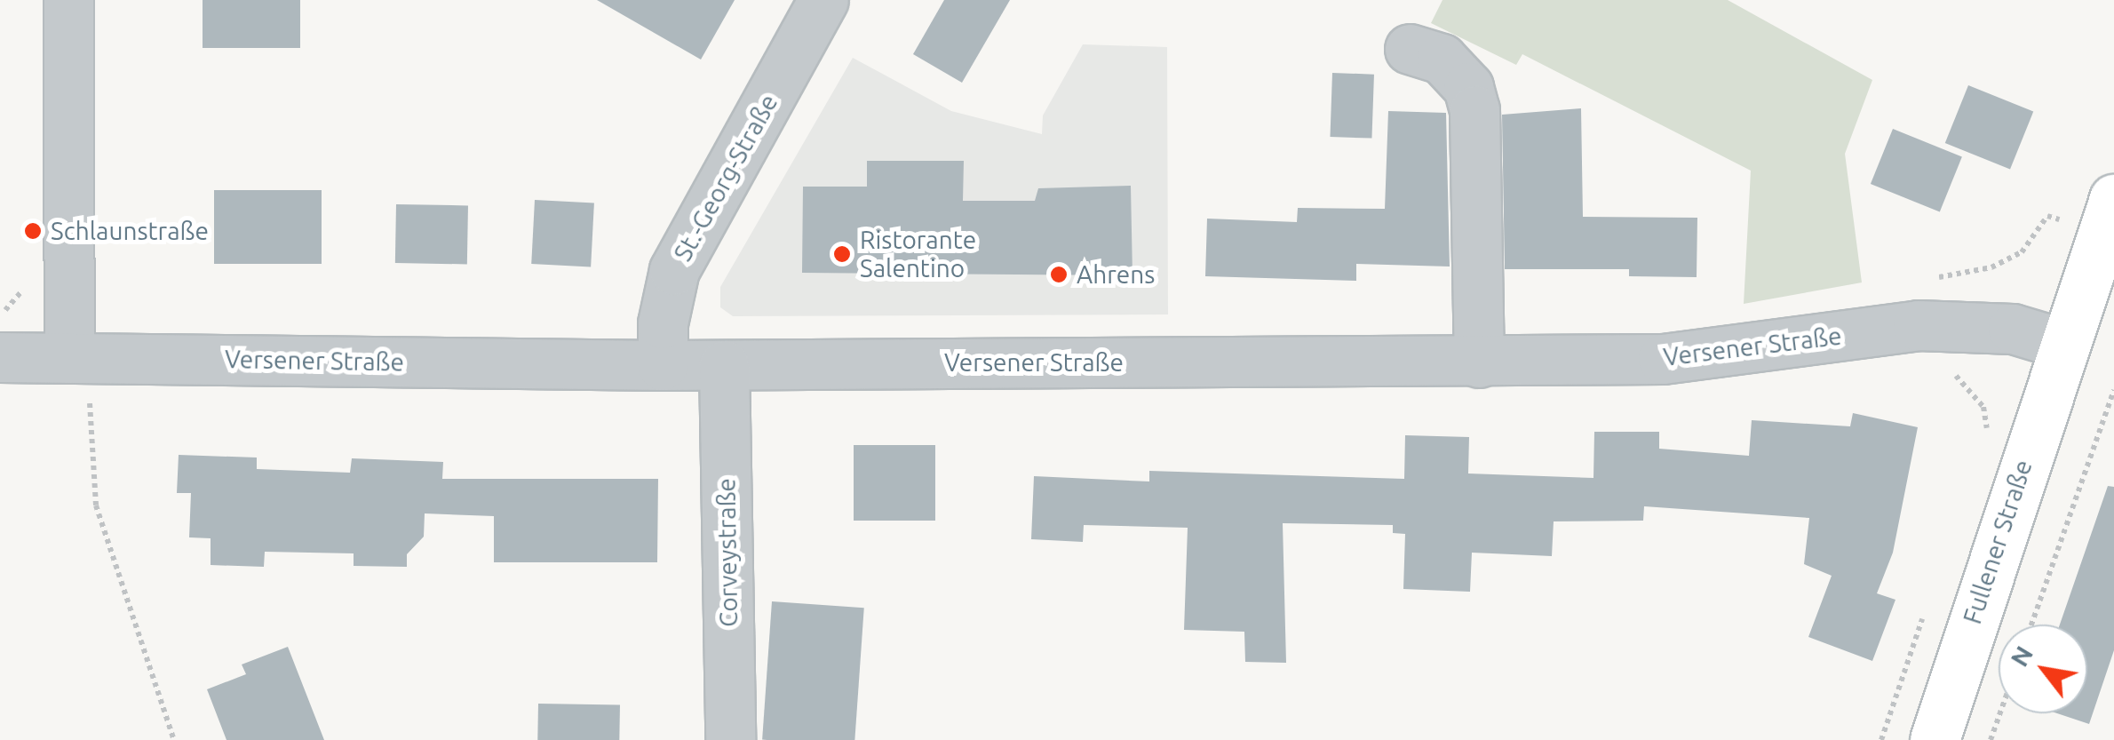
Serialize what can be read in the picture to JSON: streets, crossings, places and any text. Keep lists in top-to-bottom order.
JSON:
{
  "streets": {
    "main road": ["Fullener Straße"],
    "street": ["St.-Georg-Straße", "Versener Straße", "Corveystraße"]
  },
  "crossings": [
    ["St.-Georg-Straße", "Versener Straße"],
    ["Versener Straße", "Fullener Straße"],
    ["Versener Straße", "Corveystraße"]
  ],
  "places": ["Schlaunstraße", "Ristorante Salentino", "Ahrens"],
  "north": "top left"
}
